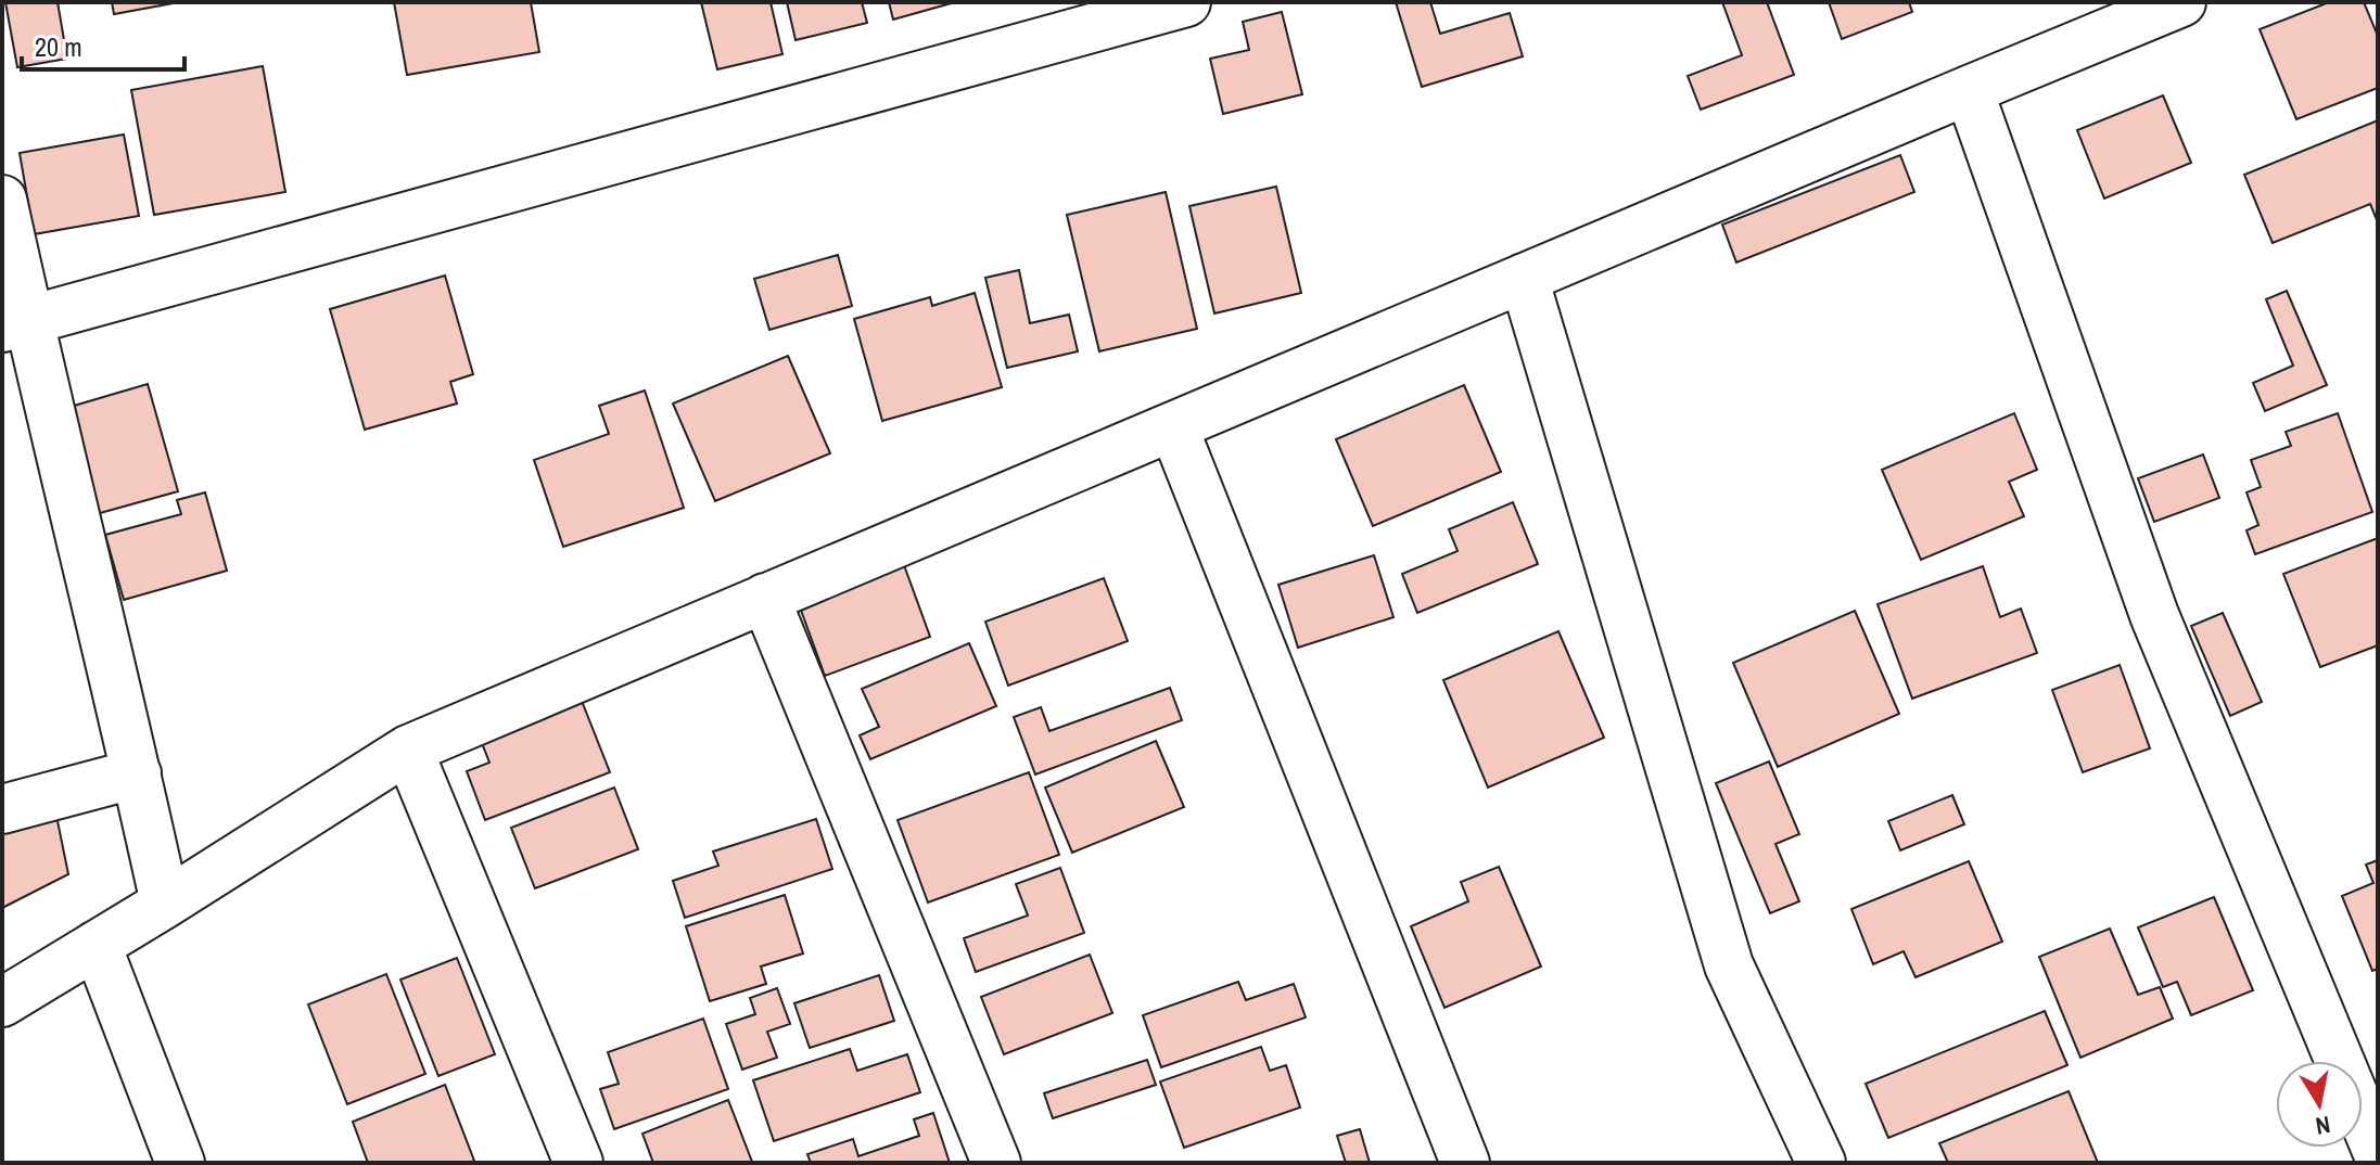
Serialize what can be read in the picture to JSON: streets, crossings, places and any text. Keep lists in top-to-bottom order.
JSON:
{
  "scale_bar": "20 m",
  "north": "bottom"
}
